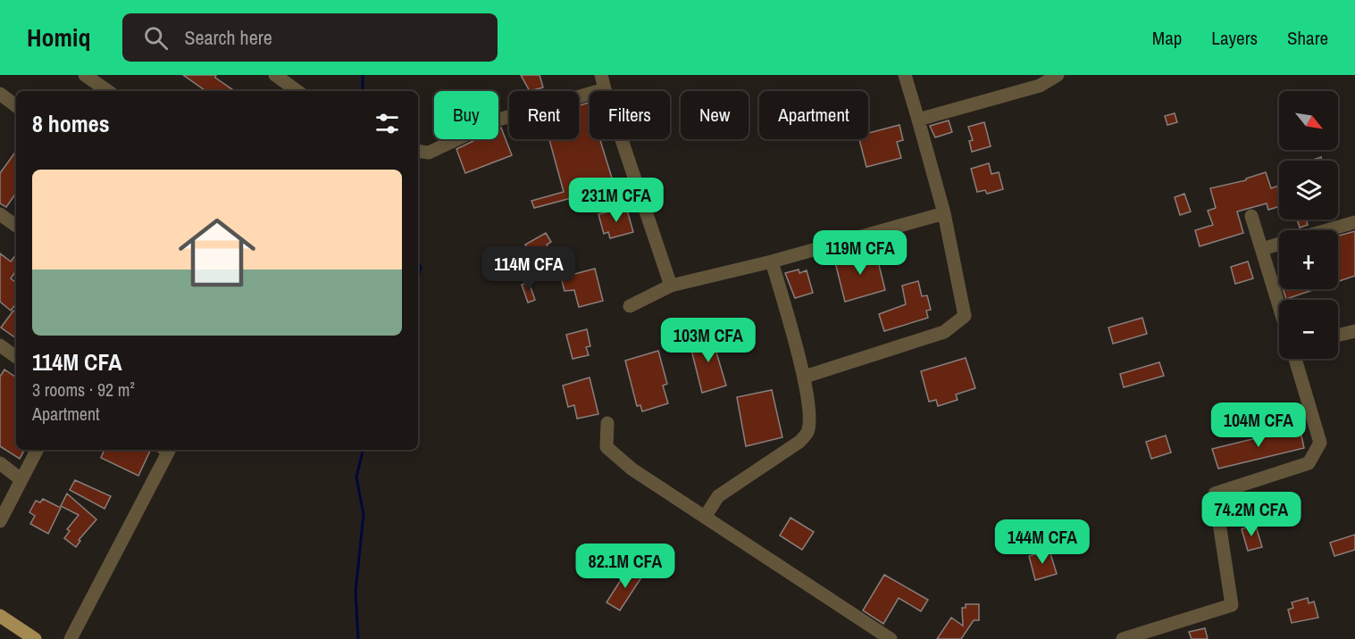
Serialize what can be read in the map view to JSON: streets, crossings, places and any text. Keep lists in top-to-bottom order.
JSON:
{
  "north": "bottom right",
  "page": {
    "header": "Homiq",
    "search": "Search here",
    "nav": ["Map", "Layers", "Share"],
    "map_buttons": ["+", "−"],
    "chip": [
      "Buy",
      "Rent",
      "Filters",
      "New",
      "Apartment"
    ],
    "heading": "8 homes",
    "list": [
      {
        "name": "114M CFA",
        "note": "3 rooms · 92 m² · Apartment"
      }
    ],
    "price": [
      "231M CFA",
      "119M CFA",
      "114M CFA",
      "103M CFA",
      "104M CFA",
      "74.2M CFA",
      "144M CFA",
      "82.1M CFA"
    ]
  }
}
